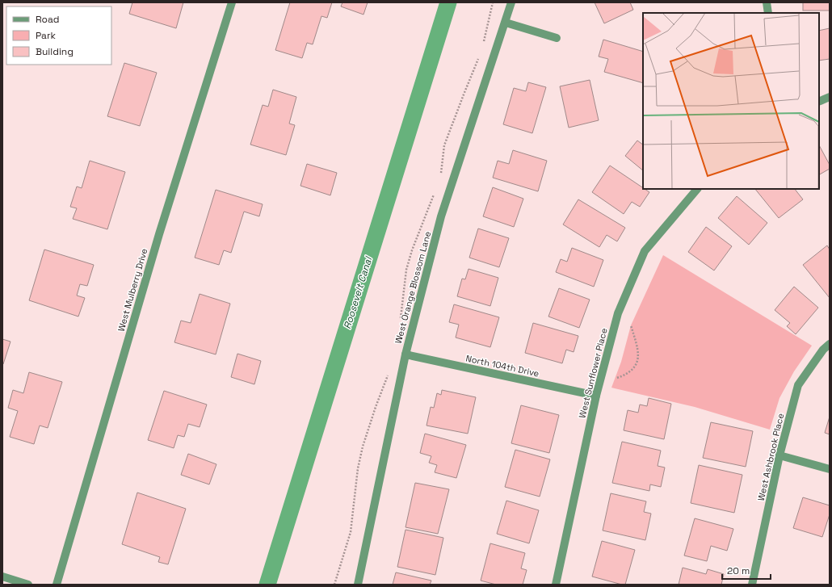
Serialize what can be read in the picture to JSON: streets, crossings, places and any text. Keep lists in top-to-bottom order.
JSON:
{
  "streets": {
    "street": [
      "West Orange Blossom Lane",
      "West Mulberry Drive",
      "North 104th Drive",
      "West Sunflower Place",
      "West Ashbrook Place"
    ]
  },
  "crossings": [
    ["West Orange Blossom Lane", "North 104th Drive"],
    ["North 104th Drive", "West Sunflower Place"]
  ],
  "water": ["Roosevelt Canal"],
  "legend": ["Road", "Park", "Building"],
  "scale_bar": "20 m"
}
